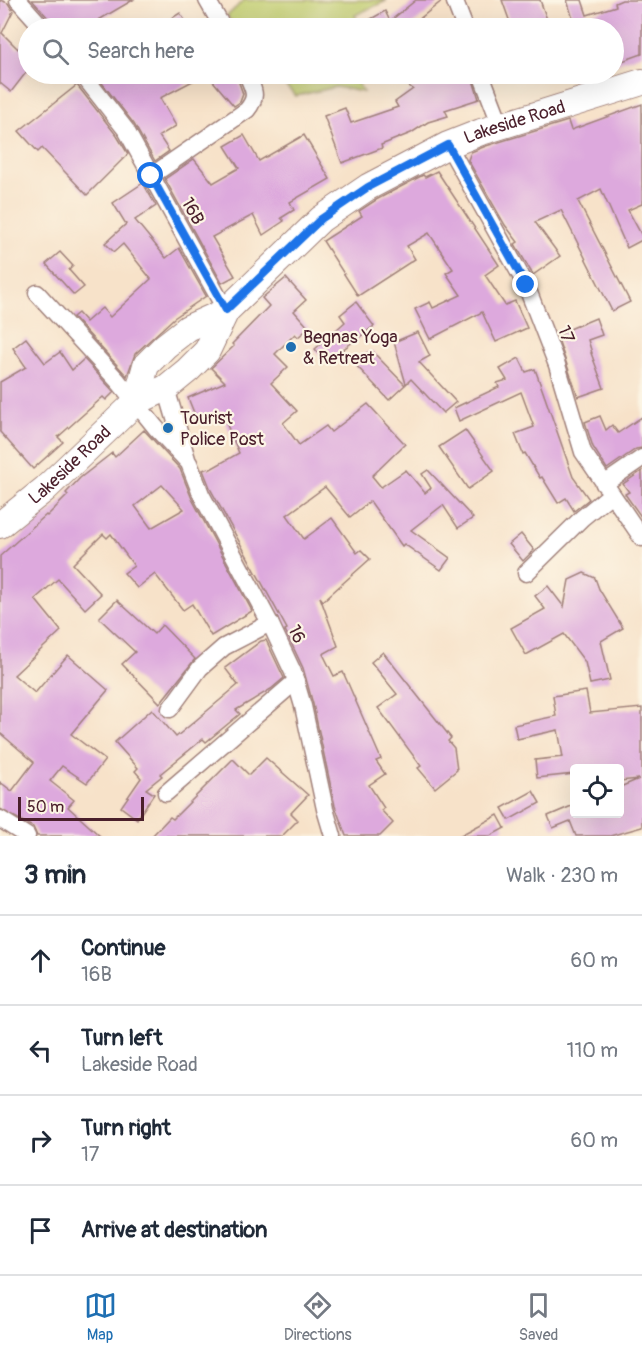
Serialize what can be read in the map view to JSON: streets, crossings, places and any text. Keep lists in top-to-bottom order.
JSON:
{
  "streets": {
    "main road": ["Lakeside Road"],
    "street": ["16B", "17", "16"]
  },
  "crossings": [
    ["Lakeside Road", "16B"],
    ["Lakeside Road", "17"],
    ["Lakeside Road", "16"]
  ],
  "places": ["Begnas Yoga & Retreat", "Tourist Police Post"],
  "scale_bar": "50 m",
  "page": {
    "search": "Search here",
    "scale": "50 m",
    "heading": ["3 min", "Walk · 230 m"],
    "list": [
      ["Continue", "16B", "60 m"],
      ["Turn left", "Lakeside Road", "110 m"],
      ["Turn right", "17", "60 m"],
      "Arrive at destination"
    ],
    "nav": ["Map", "Directions", "Saved"]
  }
}
